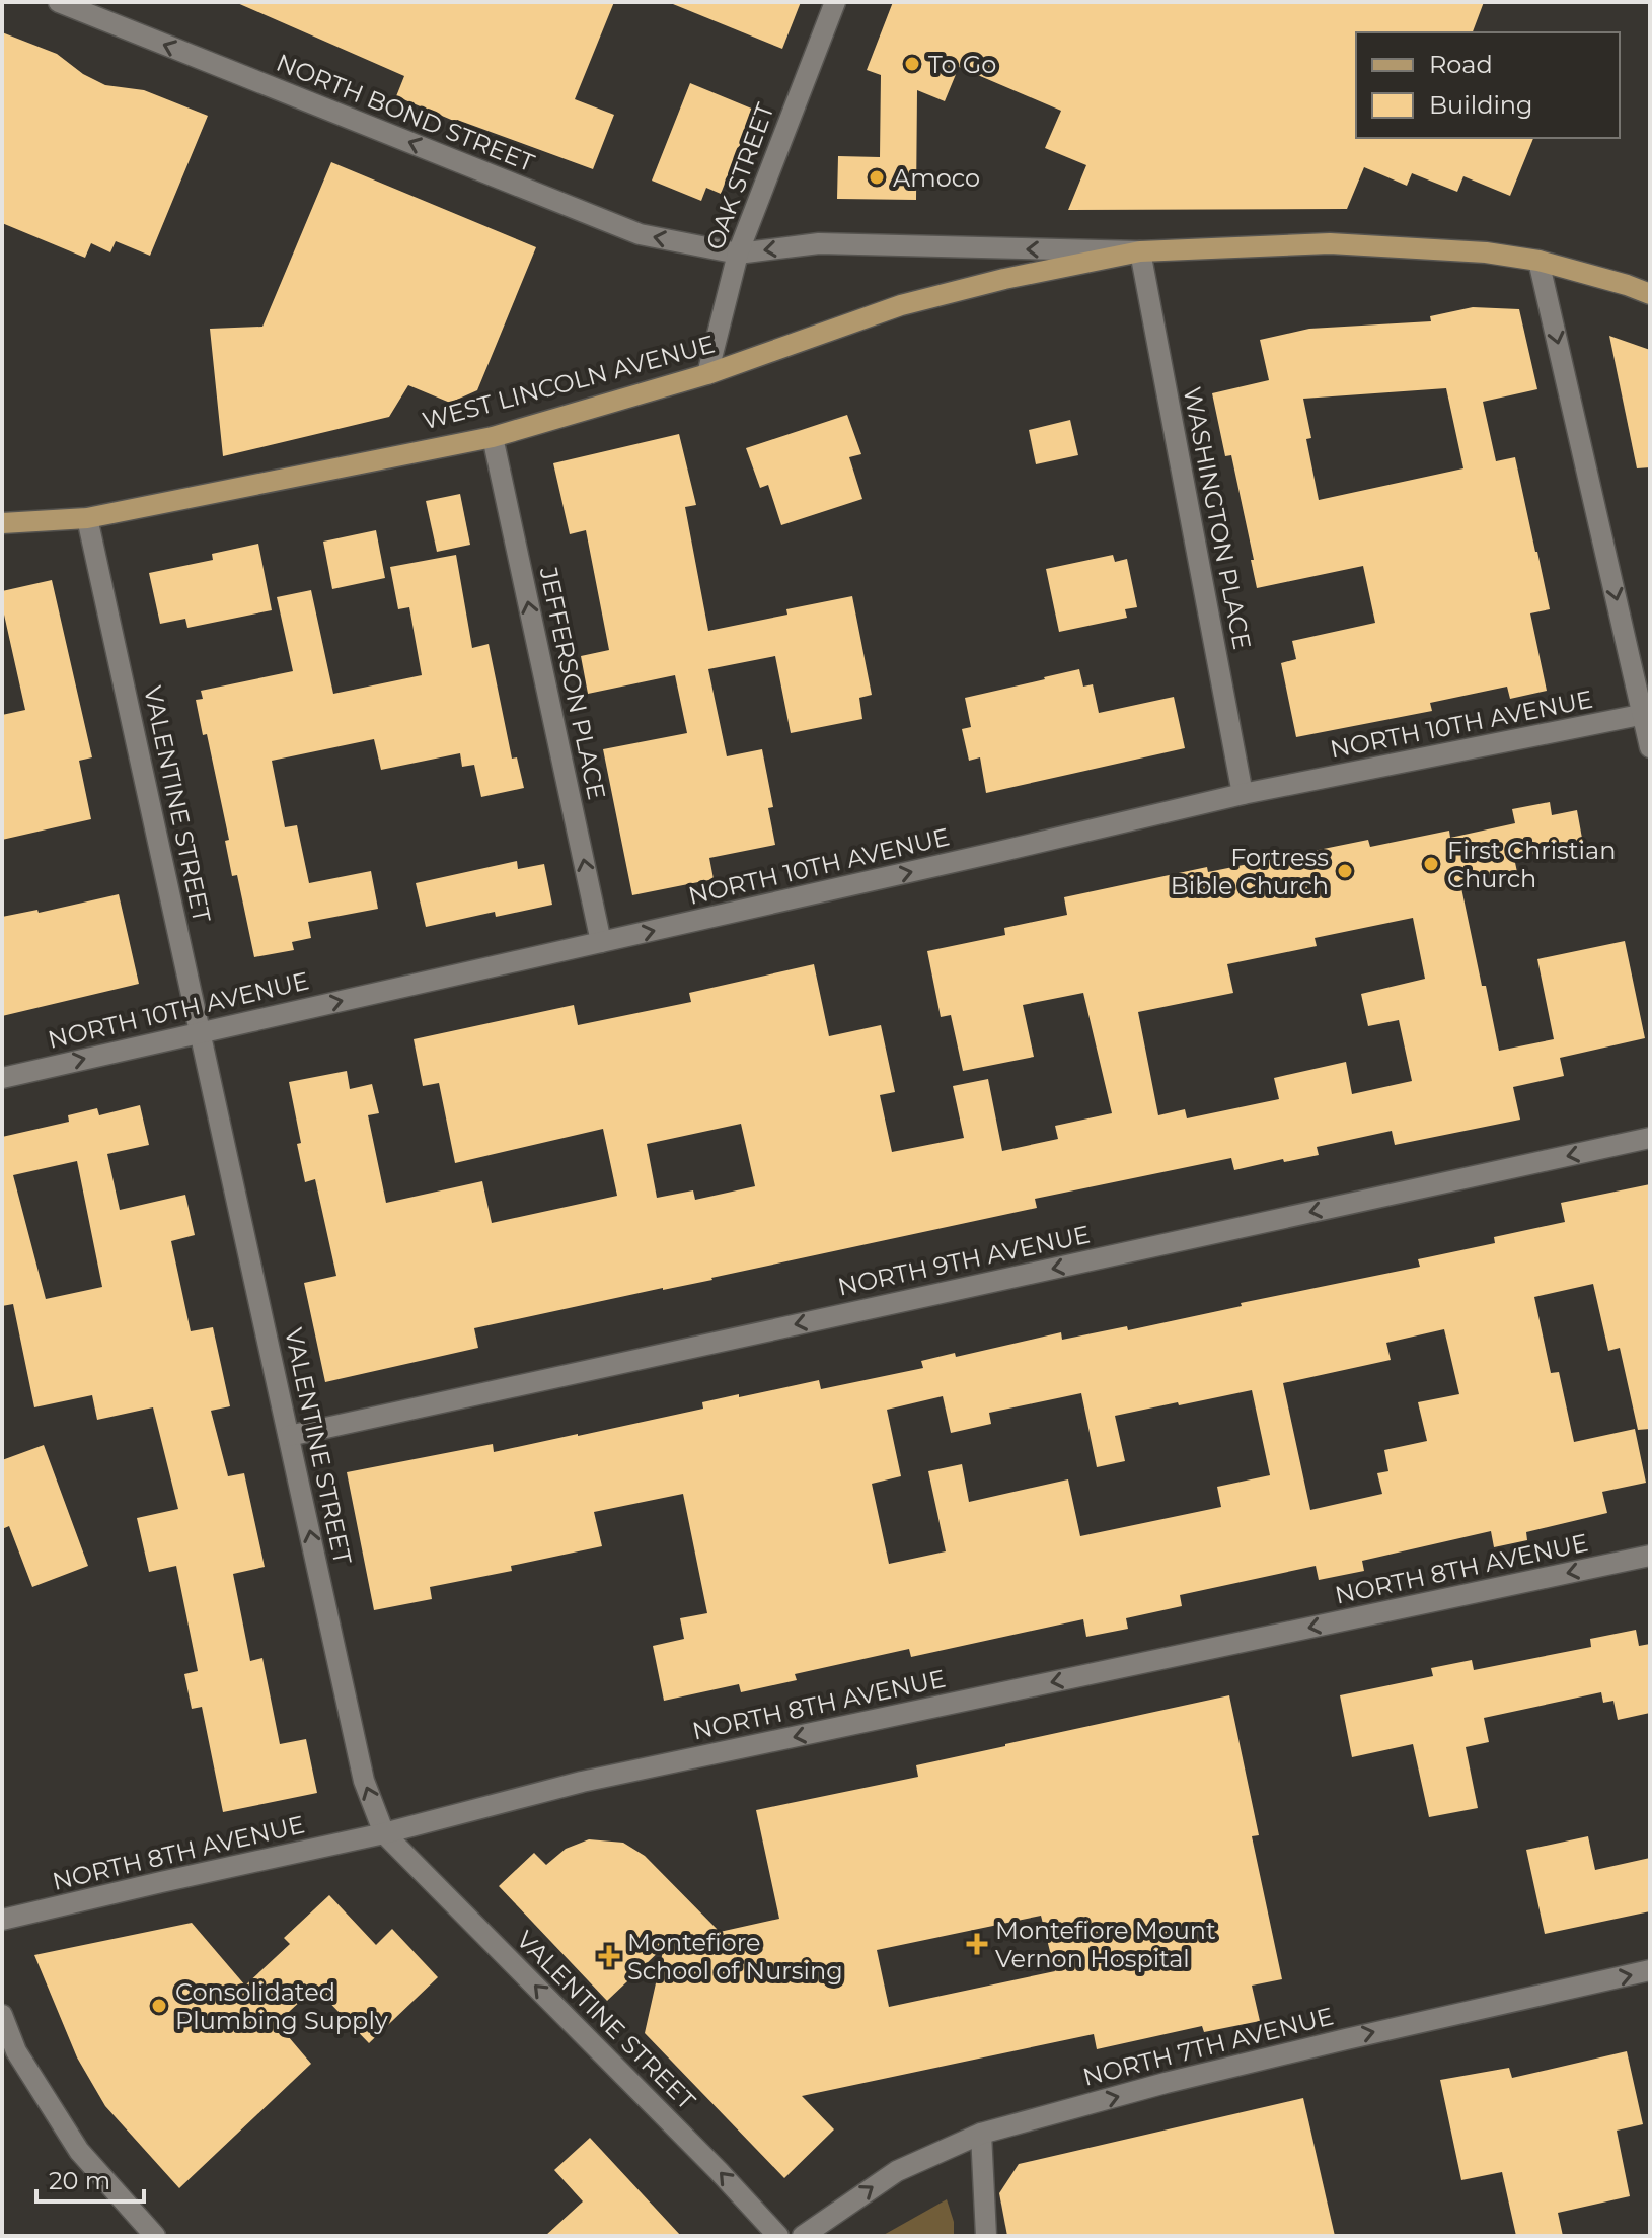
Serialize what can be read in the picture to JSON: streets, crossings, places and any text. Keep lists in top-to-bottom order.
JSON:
{
  "streets": {
    "main road": ["WEST LINCOLN AVENUE"],
    "street": [
      "NORTH BOND STREET",
      "OAK STREET",
      "WASHINGTON PLACE",
      "JEFFERSON PLACE",
      "NORTH 10TH AVENUE",
      "VALENTINE STREET",
      "NORTH 9TH AVENUE",
      "NORTH 8TH AVENUE",
      "NORTH 7TH AVENUE"
    ]
  },
  "crossings": [
    ["NORTH BOND STREET", "OAK STREET"],
    ["NORTH BOND STREET", "WEST LINCOLN AVENUE"],
    ["OAK STREET", "WEST LINCOLN AVENUE"],
    ["WEST LINCOLN AVENUE", "WASHINGTON PLACE"],
    ["WEST LINCOLN AVENUE", "JEFFERSON PLACE"],
    ["WEST LINCOLN AVENUE", "VALENTINE STREET"],
    ["WASHINGTON PLACE", "NORTH 10TH AVENUE"],
    ["JEFFERSON PLACE", "NORTH 10TH AVENUE"],
    ["NORTH 10TH AVENUE", "VALENTINE STREET"],
    ["VALENTINE STREET", "NORTH 9TH AVENUE"],
    ["VALENTINE STREET", "NORTH 8TH AVENUE"]
  ],
  "one_way": [
    "NORTH BOND STREET",
    "JEFFERSON PLACE",
    "NORTH 10TH AVENUE",
    "VALENTINE STREET",
    "NORTH 9TH AVENUE",
    "NORTH 8TH AVENUE",
    "NORTH 7TH AVENUE"
  ],
  "places": {
    "other": [
      "To Go",
      "Amoco",
      "First Christian Church",
      "Fortress Bible Church",
      "Consolidated Plumbing Supply"
    ],
    "health": ["Montefiore Mount Vernon Hospital", "Montefiore School of Nursing"]
  },
  "legend": ["Road", "Building"],
  "scale_bar": "20 m"
}
